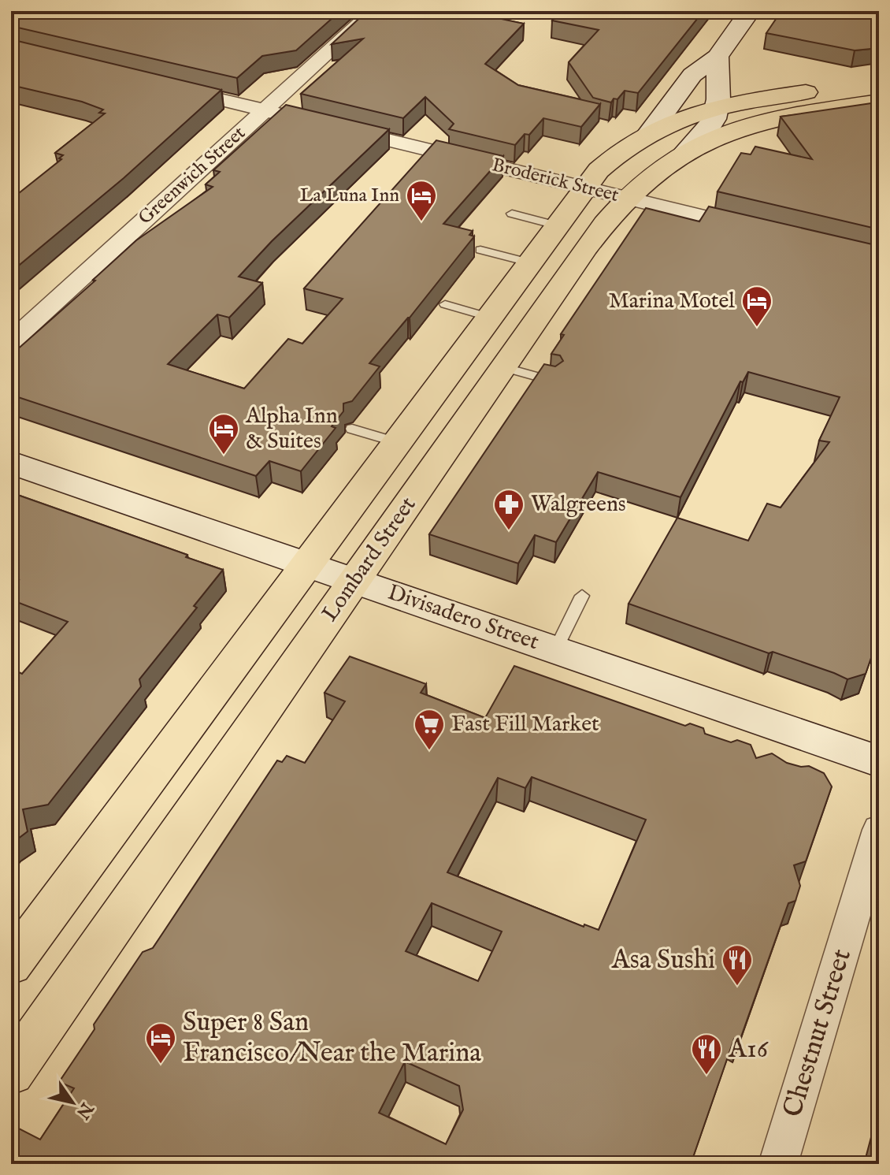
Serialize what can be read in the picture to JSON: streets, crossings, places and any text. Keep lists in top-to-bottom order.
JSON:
{
  "streets": {
    "highway": ["Lombard Street"],
    "street": [
      "Greenwich Street",
      "Broderick Street",
      "Divisadero Street",
      "Chestnut Street"
    ]
  },
  "crossings": [
    ["Greenwich Street", "Broderick Street"],
    ["Broderick Street", "Lombard Street"],
    ["Lombard Street", "Divisadero Street"]
  ],
  "places": {
    "hotel": [
      "La Luna Inn",
      "Marina Motel",
      "Alpha Inn & Suites",
      "Super 8 San Francisco/Near the Marina"
    ],
    "pharmacy": ["Walgreens"],
    "supermarket": ["Fast Fill Market"],
    "restaurant": ["Asa Sushi", "A16"]
  },
  "north": "bottom right"
}
